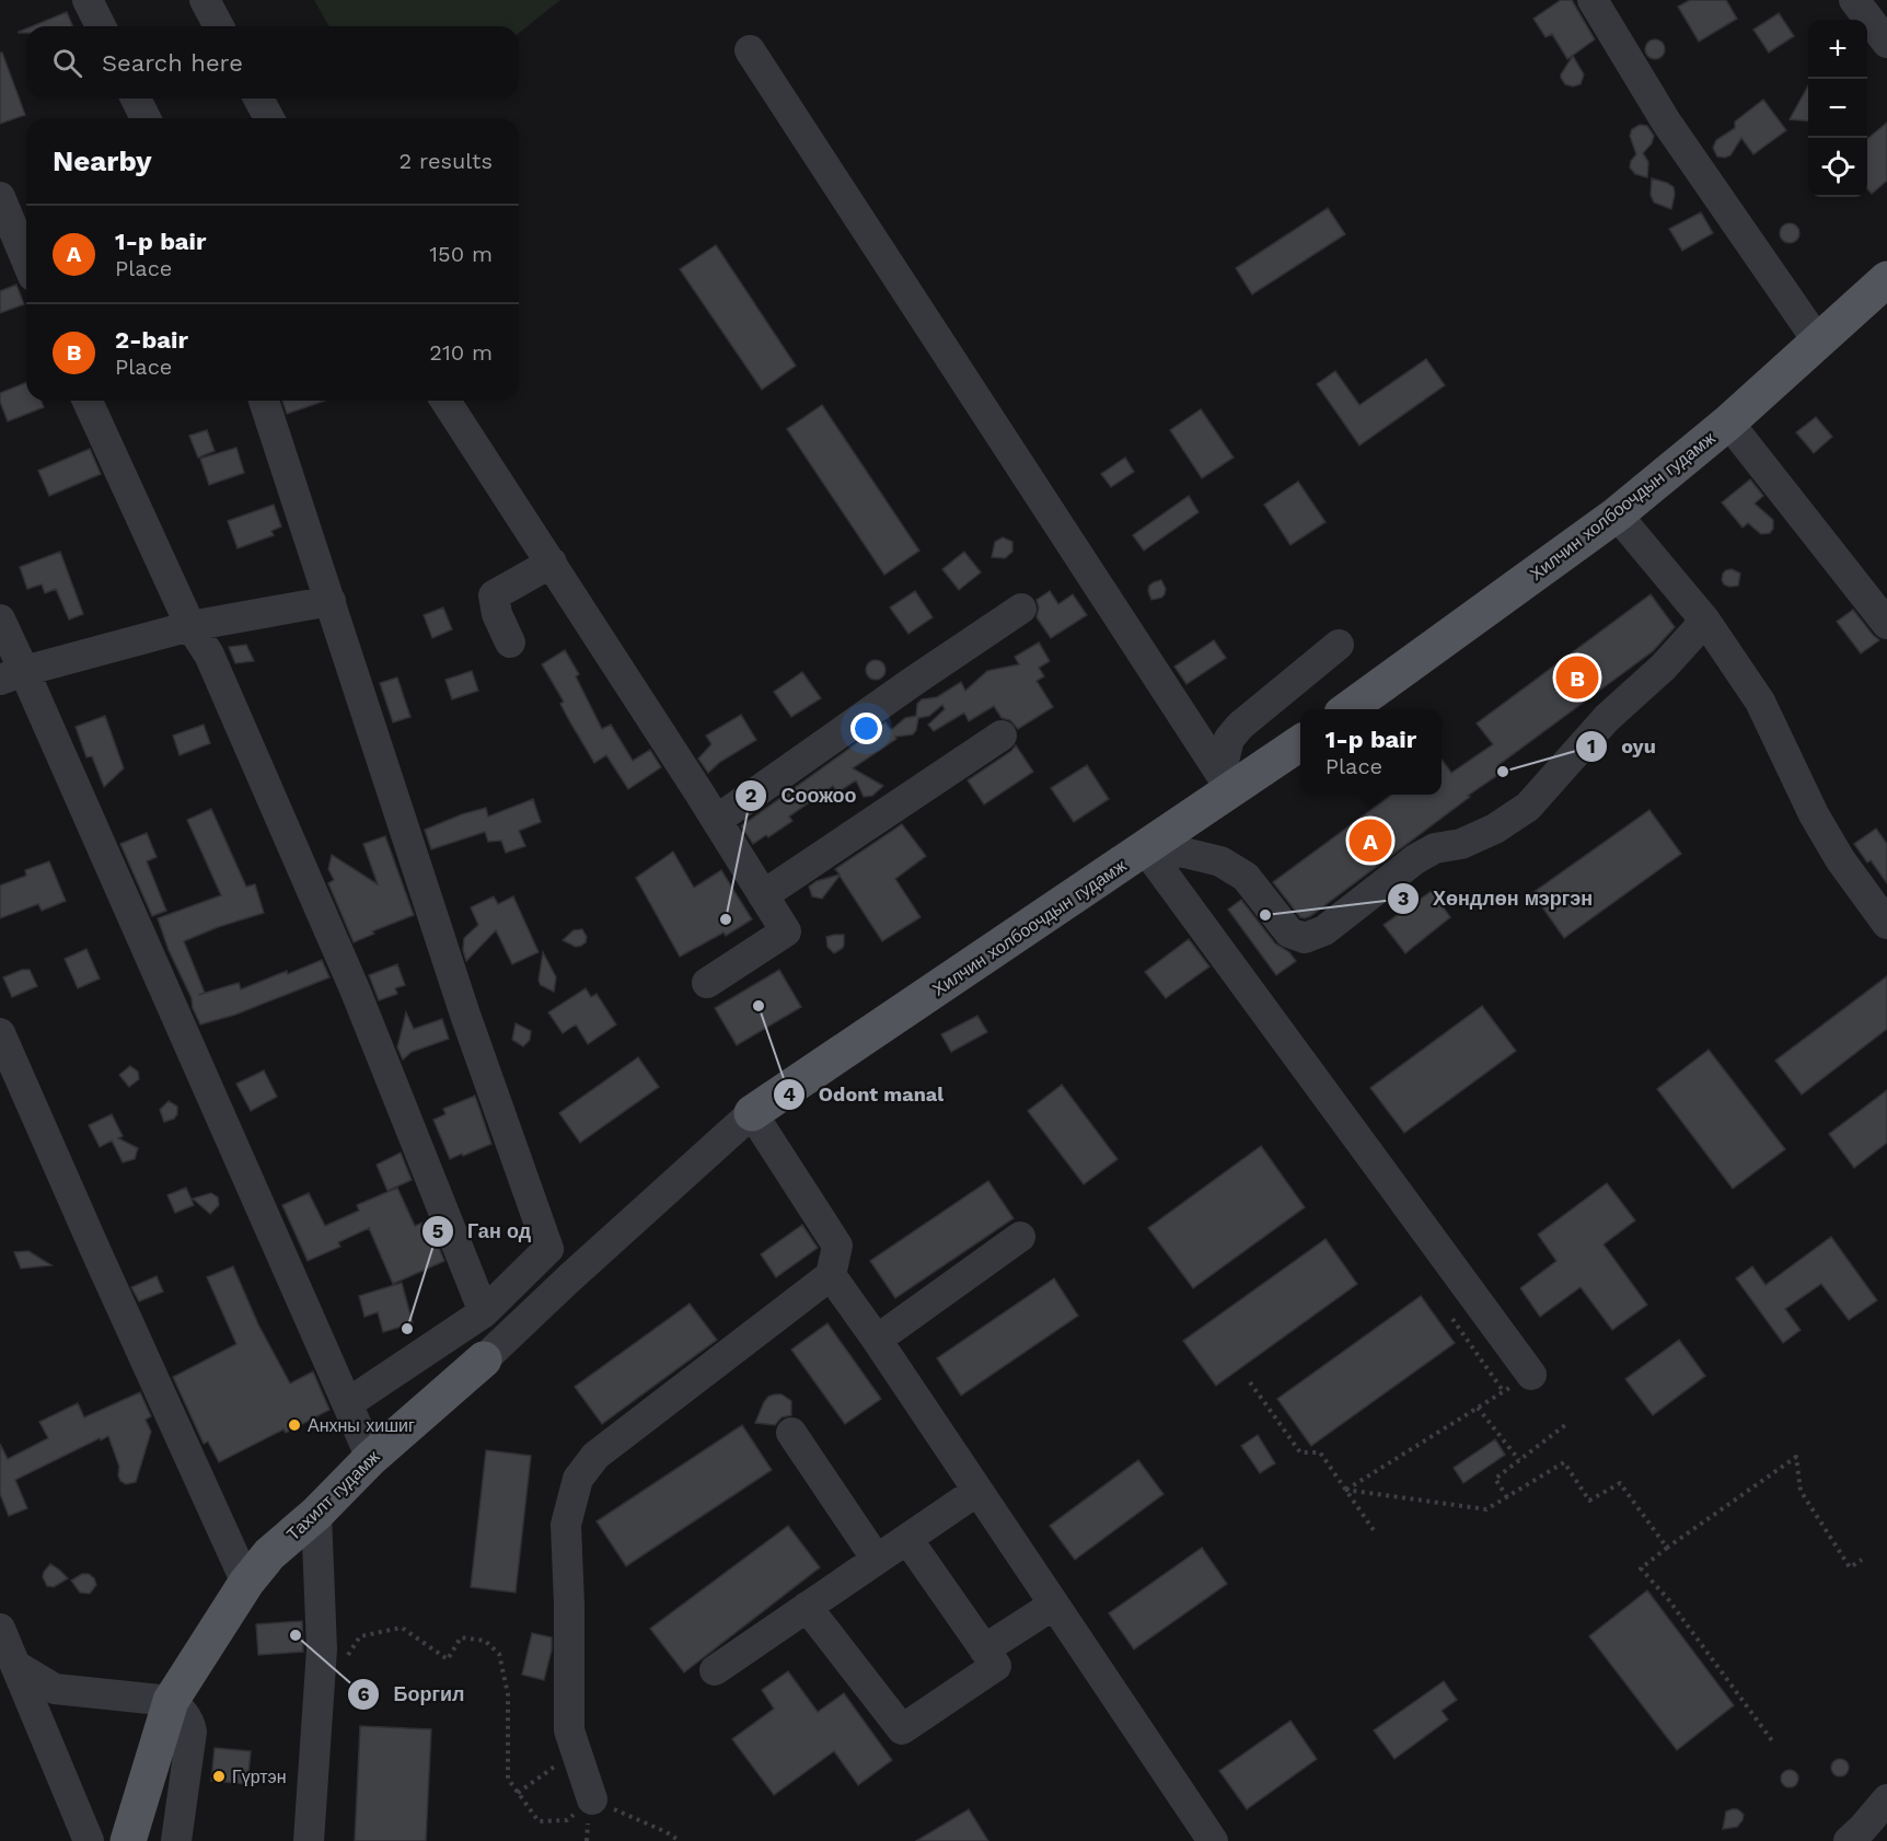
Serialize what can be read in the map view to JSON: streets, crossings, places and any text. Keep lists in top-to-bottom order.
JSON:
{
  "streets": {
    "main road": ["Хилчин холбоочдын гудамж", "Тахилт гудамж"]
  },
  "crossings": [
    ["Хилчин холбоочдын гудамж", "Тахилт гудамж"]
  ],
  "places": [
    "oyu",
    "Хөндлөн мэргэн",
    "Соожоо",
    "Odont manal",
    "Ган од",
    "Анхны хишиг",
    "Боргил",
    "Гүртэн"
  ],
  "page": {
    "map_buttons": ["+", "−"],
    "search": "Search here",
    "heading": ["Nearby", "2 results"],
    "list": [
      {
        "mark": "A",
        "name": "1-p bair",
        "note": "Place",
        "value": "150 m"
      },
      {
        "mark": "B",
        "name": "2-bair",
        "note": "Place",
        "value": "210 m"
      }
    ],
    "pins": ["B", "A"],
    "popup": ["1-p bair", "Place"]
  }
}
